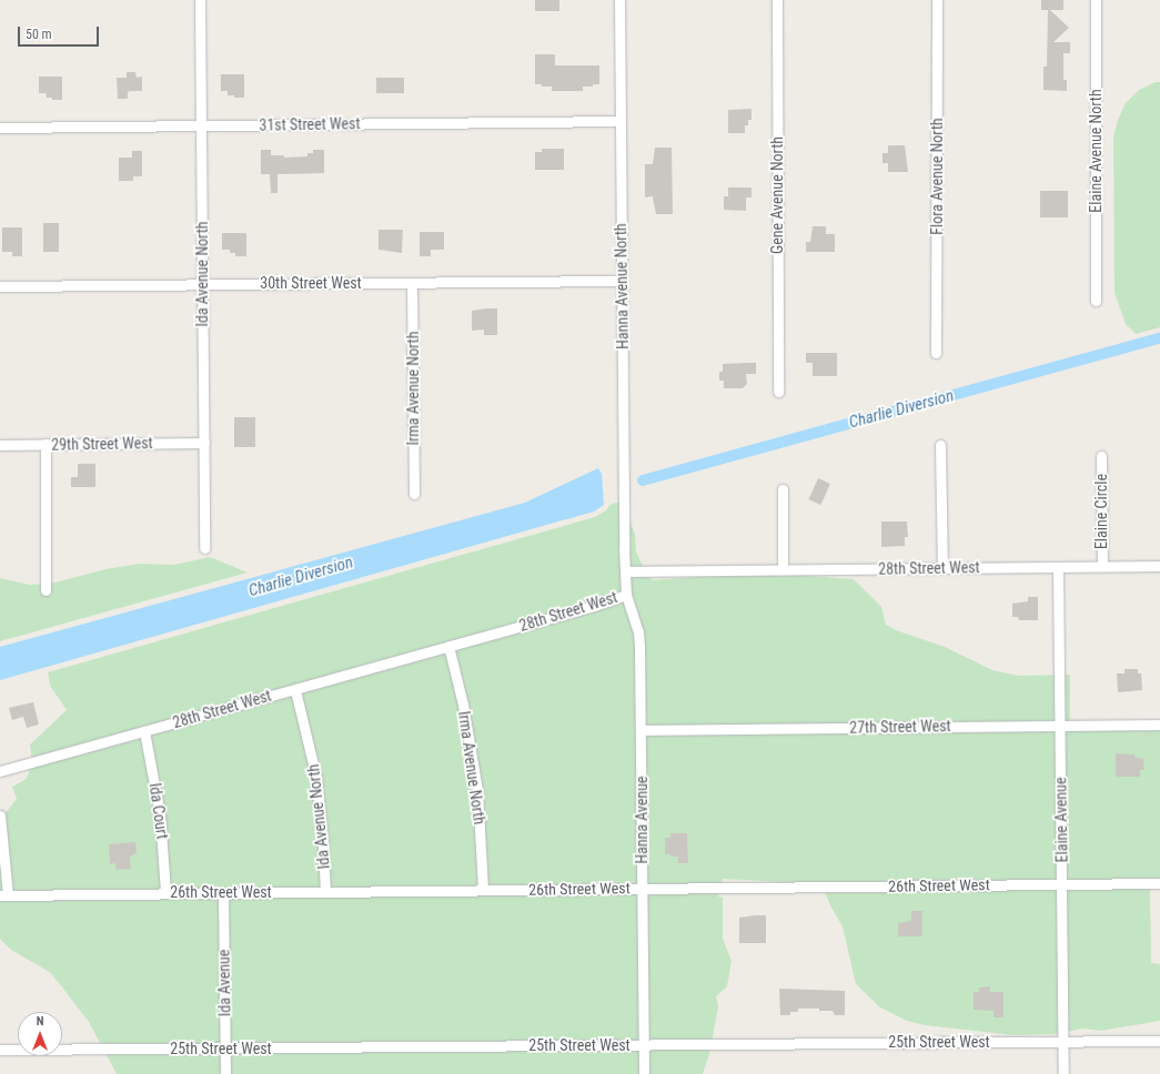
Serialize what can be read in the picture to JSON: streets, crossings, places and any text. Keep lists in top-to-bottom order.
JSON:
{
  "streets": {
    "street": [
      "31st Street West",
      "Elaine Avenue North",
      "Flora Avenue North",
      "Gene Avenue North",
      "Ida Avenue North",
      "30th Street West",
      "Hanna Avenue North",
      "Irma Avenue North",
      "29th Street West",
      "Elaine Circle",
      "28th Street West",
      "27th Street West",
      "Ida Court",
      "Hanna Avenue",
      "Elaine Avenue",
      "26th Street West",
      "Ida Avenue",
      "25th Street West"
    ]
  },
  "crossings": [
    ["31st Street West", "Ida Avenue North"],
    ["31st Street West", "Hanna Avenue North"],
    ["Ida Avenue North", "30th Street West"],
    ["Ida Avenue North", "29th Street West"],
    ["Ida Avenue North", "28th Street West"],
    ["Ida Avenue North", "26th Street West"],
    ["30th Street West", "Hanna Avenue North"],
    ["30th Street West", "Irma Avenue North"],
    ["Hanna Avenue North", "28th Street West"],
    ["Irma Avenue North", "28th Street West"],
    ["Irma Avenue North", "26th Street West"],
    ["Elaine Circle", "28th Street West"],
    ["28th Street West", "Ida Court"],
    ["28th Street West", "Hanna Avenue"],
    ["28th Street West", "Elaine Avenue"],
    ["27th Street West", "Hanna Avenue"],
    ["27th Street West", "Elaine Avenue"],
    ["Ida Court", "26th Street West"],
    ["Hanna Avenue", "26th Street West"],
    ["Hanna Avenue", "25th Street West"],
    ["Elaine Avenue", "26th Street West"],
    ["Elaine Avenue", "25th Street West"],
    ["26th Street West", "Ida Avenue"],
    ["Ida Avenue", "25th Street West"]
  ],
  "water": ["Charlie Diversion"],
  "scale_bar": "50 m",
  "north": "top"
}
